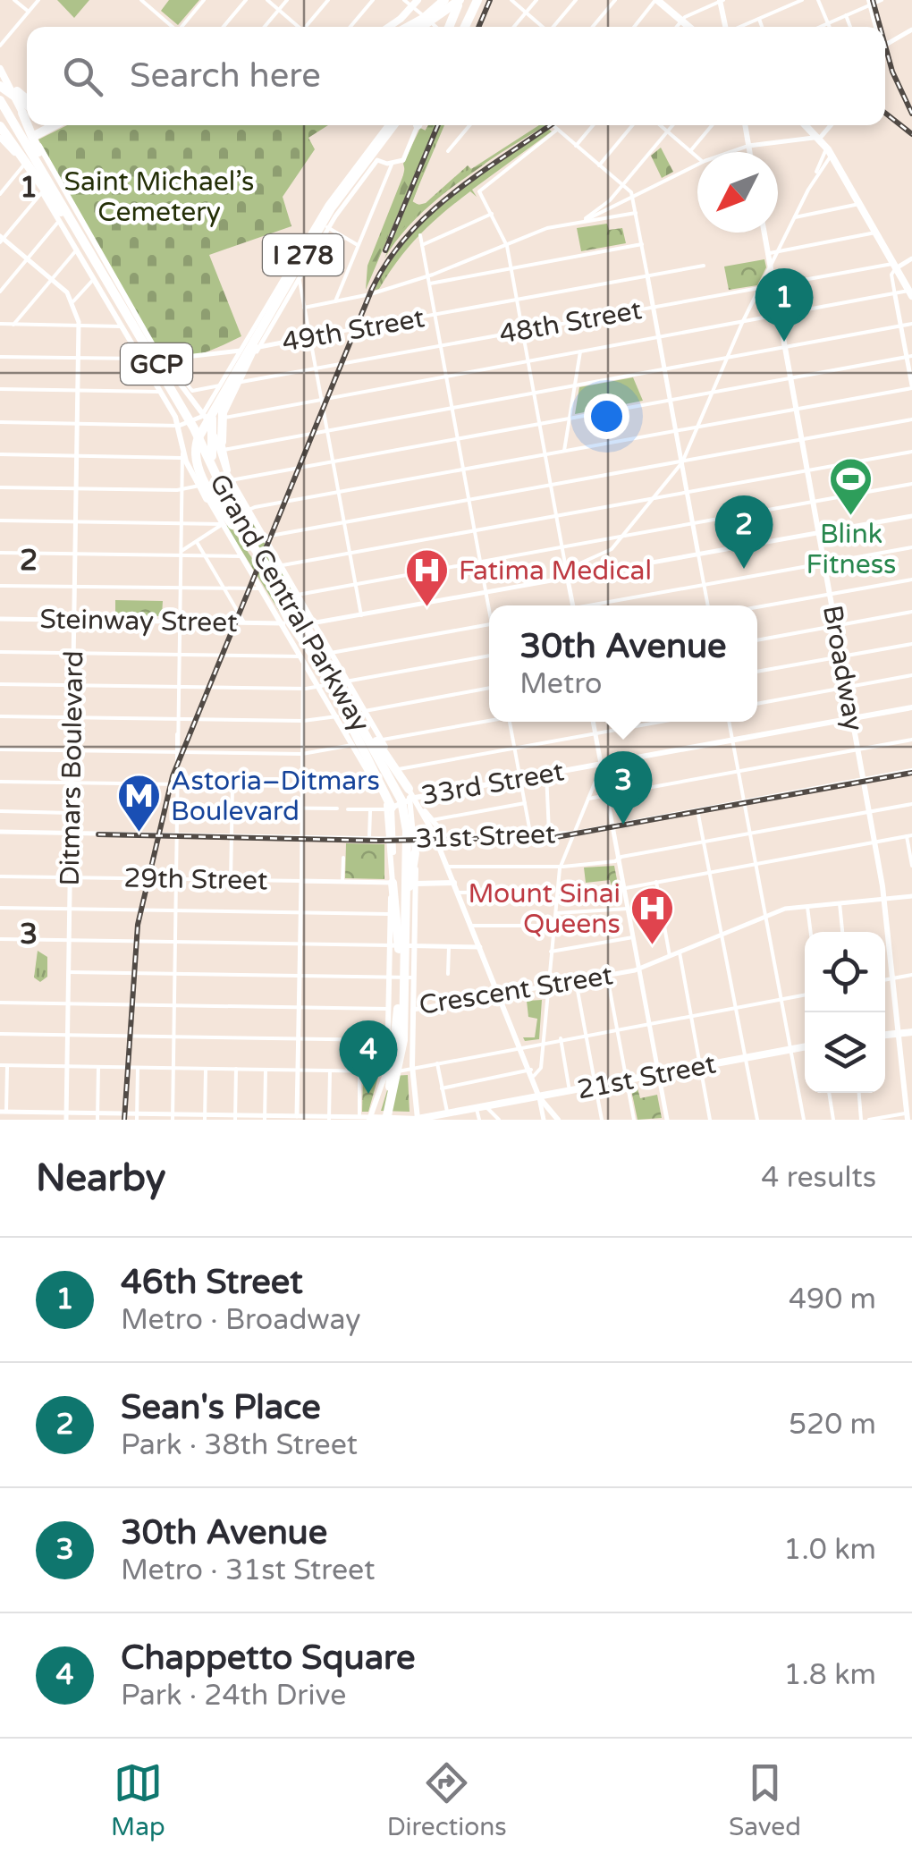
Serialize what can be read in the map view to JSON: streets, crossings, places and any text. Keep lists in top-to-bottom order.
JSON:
{
  "streets": {
    "highway": ["I 278", "GCP", "Grand Central Parkway"],
    "main road": [
      "Broadway",
      "33rd Street",
      "31st Street",
      "21st Street"
    ],
    "street": [
      "48th Street",
      "49th Street",
      "Steinway Street",
      "Ditmars Boulevard",
      "29th Street",
      "Crescent Street"
    ]
  },
  "crossings": [
    ["I 278", "Grand Central Parkway"],
    ["48th Street", "Broadway"],
    ["49th Street", "Ditmars Boulevard"],
    ["Steinway Street", "Broadway"],
    ["Steinway Street", "Ditmars Boulevard"],
    ["Broadway", "33rd Street"],
    ["Broadway", "31st Street"],
    ["Broadway", "Crescent Street"],
    ["Ditmars Boulevard", "31st Street"],
    ["Ditmars Boulevard", "29th Street"],
    ["Ditmars Boulevard", "Crescent Street"],
    ["Ditmars Boulevard", "21st Street"]
  ],
  "parks": ["Saint Michael’s Cemetery"],
  "places": {
    "sports": ["Blink Fitness"],
    "hospital": ["Fatima Medical", "Mount Sinai Queens"],
    "metro station": ["Astoria–Ditmars Boulevard"]
  },
  "north": "bottom left",
  "page": {
    "search": "Search here",
    "pins": [
      "1",
      "2",
      "3",
      "4"
    ],
    "popup": ["30th Avenue", "Metro"],
    "heading": ["Nearby", "4 results"],
    "list": [
      {
        "mark": "1",
        "name": "46th Street",
        "note": "Metro · Broadway",
        "value": "490 m"
      },
      {
        "mark": "2",
        "name": "Sean's Place",
        "note": "Park · 38th Street",
        "value": "520 m"
      },
      {
        "mark": "3",
        "name": "30th Avenue",
        "note": "Metro · 31st Street",
        "value": "1.0 km"
      },
      {
        "mark": "4",
        "name": "Chappetto Square",
        "note": "Park · 24th Drive",
        "value": "1.8 km"
      }
    ],
    "nav": ["Map", "Directions", "Saved"]
  },
  "grid": {
    "rows": ["1", "2", "3"]
  }
}
